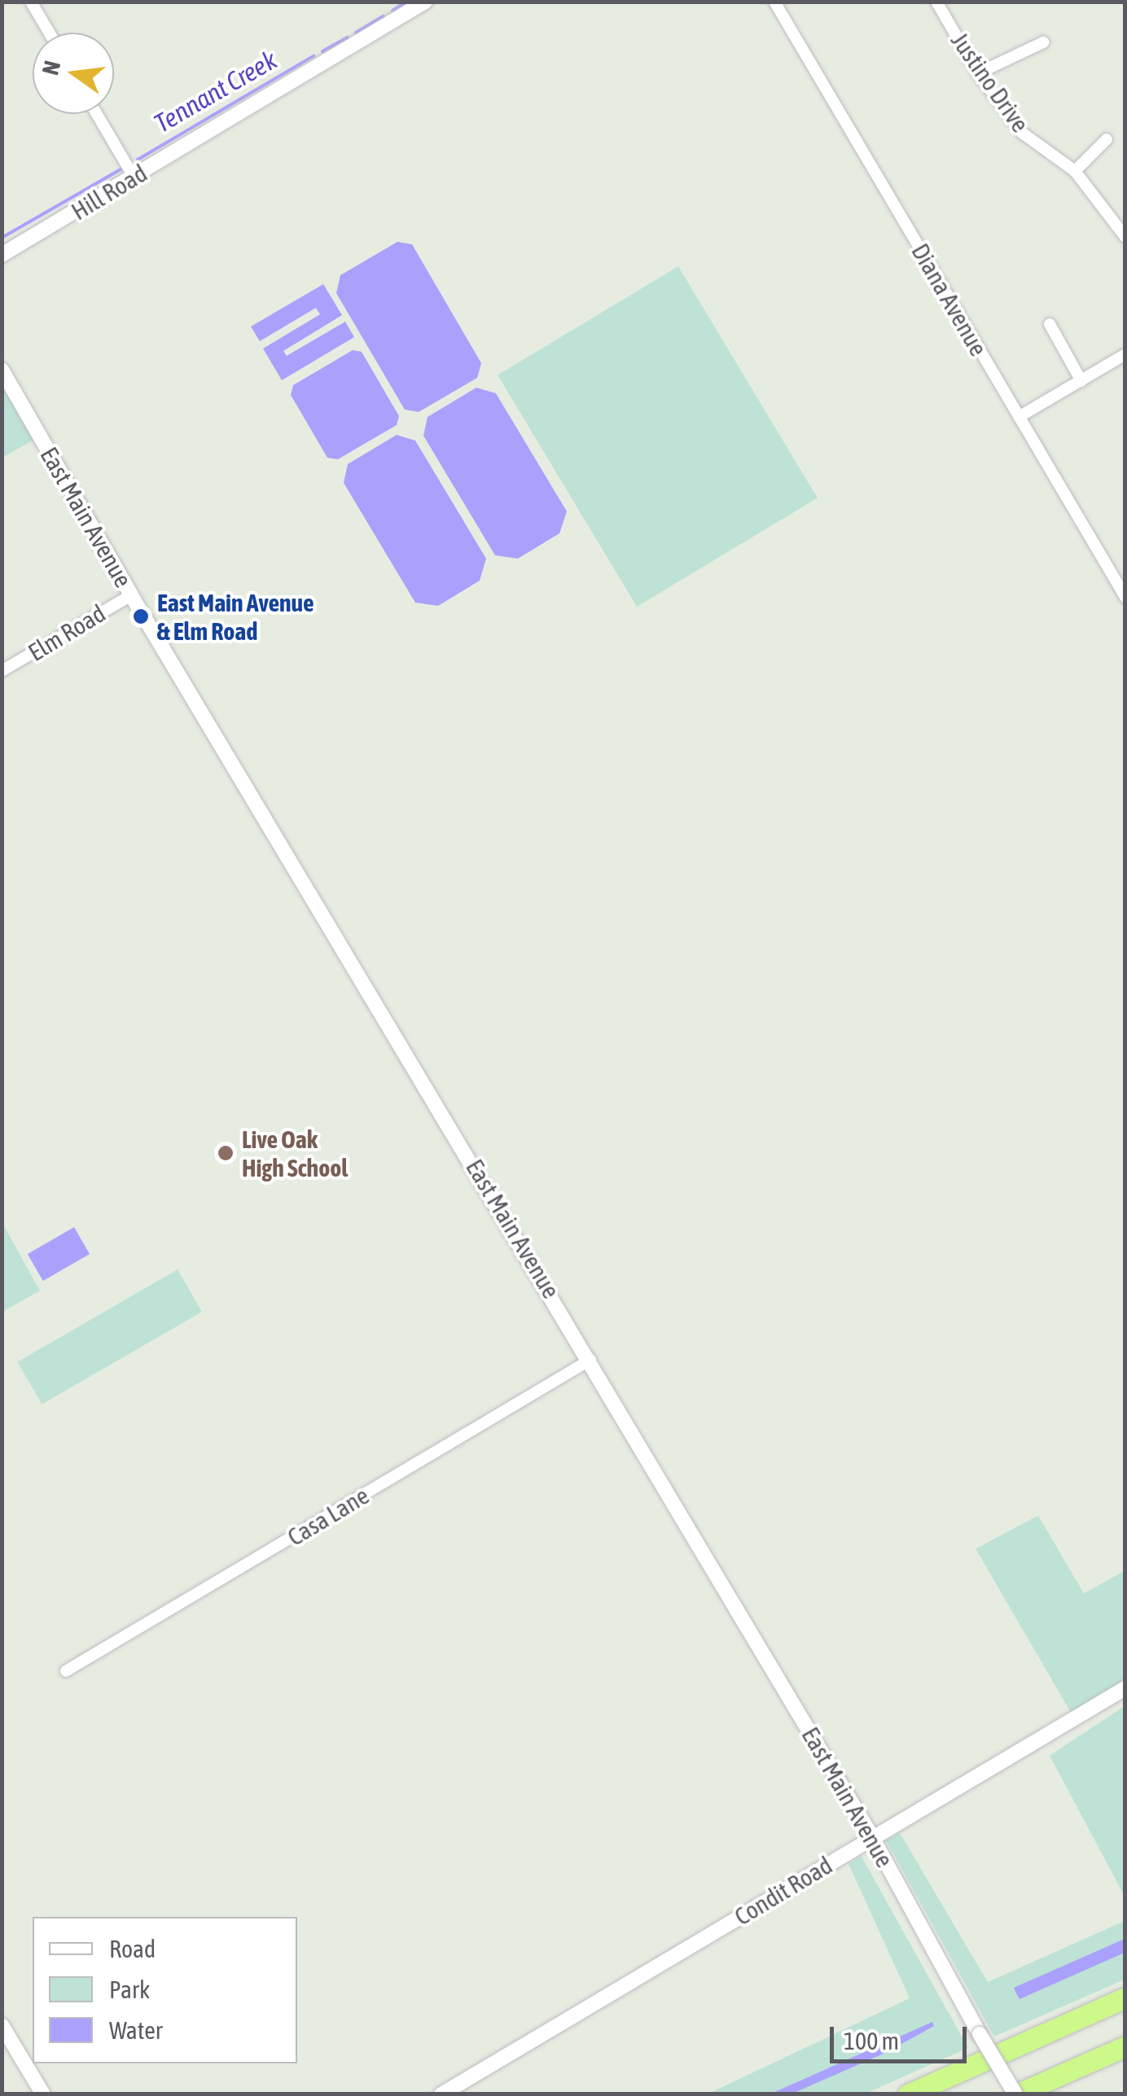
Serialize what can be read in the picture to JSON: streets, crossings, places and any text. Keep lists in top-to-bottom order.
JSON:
{
  "streets": {
    "street": [
      "Justino Drive",
      "Hill Road",
      "Diana Avenue",
      "East Main Avenue",
      "Elm Road",
      "Casa Lane",
      "Condit Road"
    ]
  },
  "crossings": [
    ["East Main Avenue", "Elm Road"],
    ["East Main Avenue", "Casa Lane"],
    ["East Main Avenue", "Condit Road"]
  ],
  "water": ["Tennant Creek"],
  "places": ["East Main Avenue & Elm Road", "Live Oak High School"],
  "legend": ["Road", "Park", "Water"],
  "scale_bar": "100 m",
  "north": "left"
}
